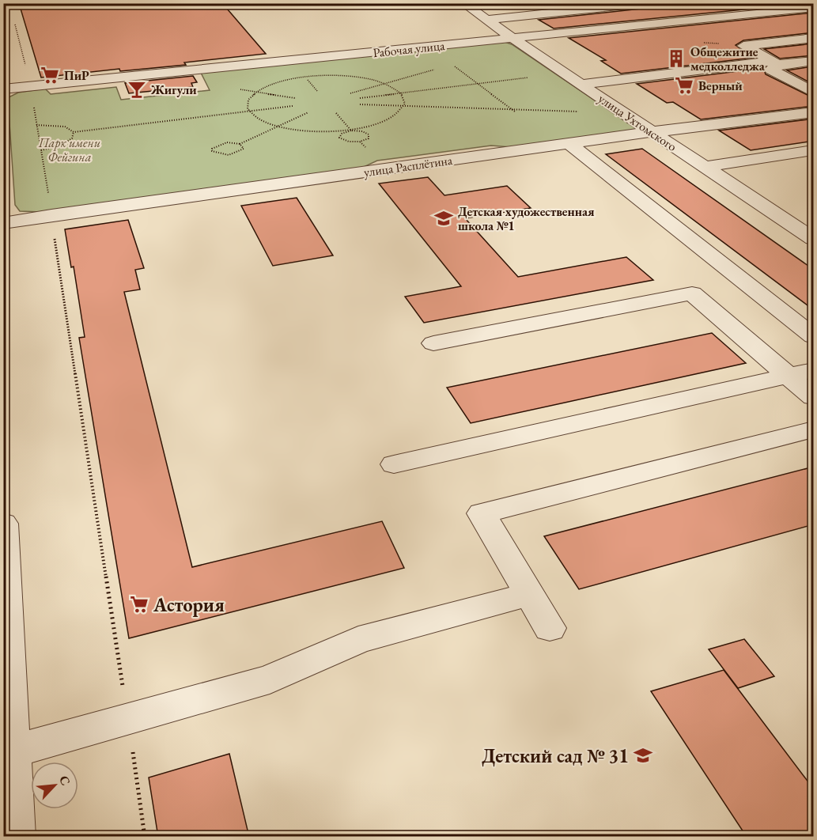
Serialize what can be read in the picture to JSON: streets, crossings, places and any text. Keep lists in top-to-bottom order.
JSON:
{
  "streets": {
    "street": ["Рабочая улица", "улица Ухтомского", "улица Расплётина"]
  },
  "crossings": [
    ["Рабочая улица", "улица Ухтомского"],
    ["улица Ухтомского", "улица Расплётина"]
  ],
  "parks": ["Парк имени Фейгина"],
  "places": {
    "building": ["Общежитие медколледжа"],
    "supermarket": ["ПиР", "Верный", "Астория"],
    "bar": ["Жигули"],
    "school or university": ["Детская художественная школа №1", "Детский сад № 31"]
  },
  "north": "top right"
}
